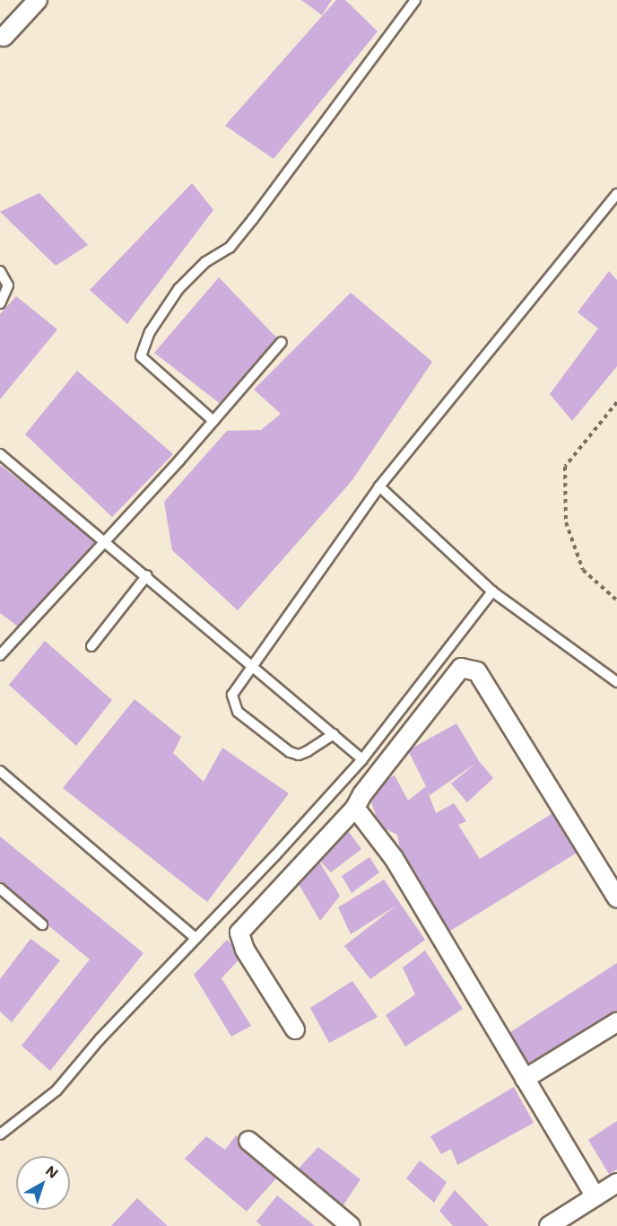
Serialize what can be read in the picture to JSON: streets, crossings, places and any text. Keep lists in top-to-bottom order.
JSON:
{
  "north": "top right"
}
